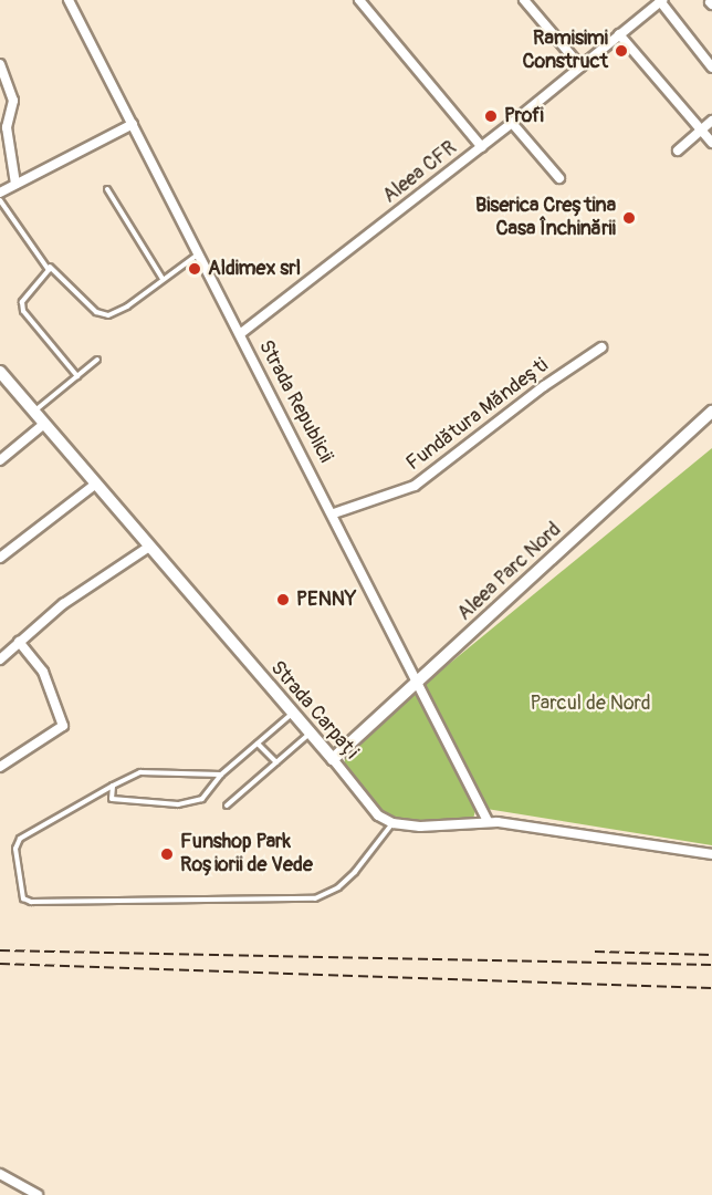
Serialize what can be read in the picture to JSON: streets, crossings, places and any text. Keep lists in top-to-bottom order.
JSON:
{
  "streets": {
    "street": [
      "Aleea CFR",
      "Strada Republicii",
      "Fundătura Măndești",
      "Aleea Parc Nord",
      "Strada Carpați"
    ]
  },
  "crossings": [
    ["Aleea CFR", "Strada Republicii"],
    ["Strada Republicii", "Fundătura Măndești"],
    ["Strada Republicii", "Aleea Parc Nord"],
    ["Aleea Parc Nord", "Strada Carpați"]
  ],
  "parks": ["Parcul de Nord"],
  "places": [
    "Ramisimi Construct",
    "Profi",
    "Biserica Creștina Casa Închinării",
    "Aldimex srl",
    "PENNY",
    "Funshop Park Roșiorii de Vede"
  ]
}
